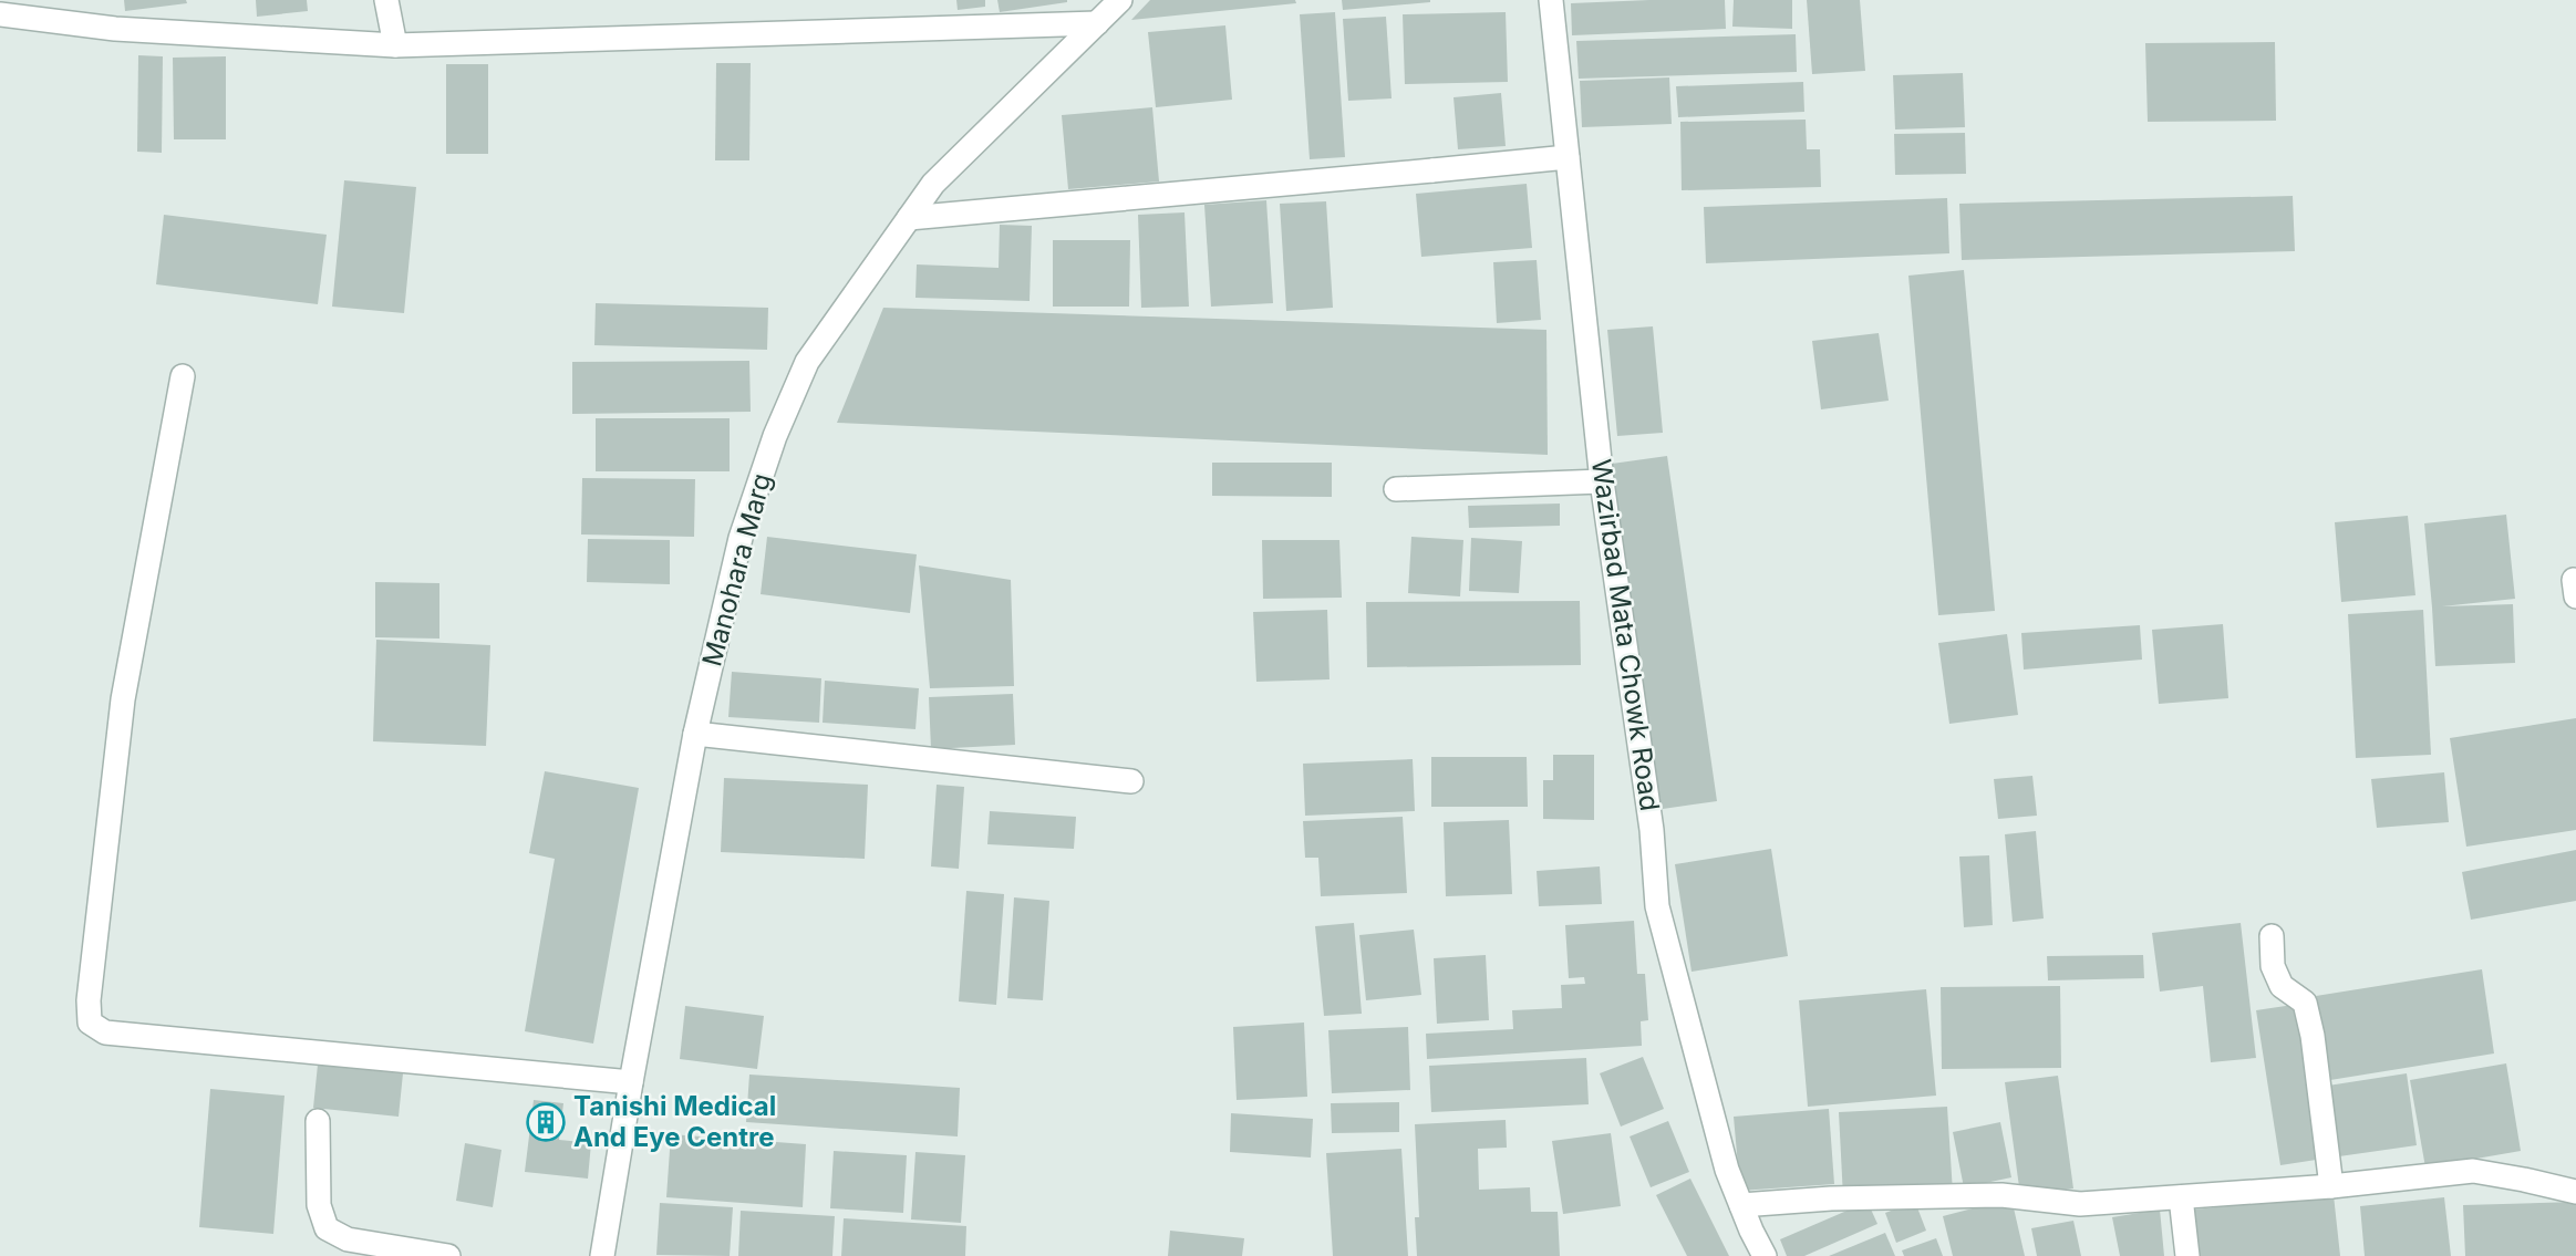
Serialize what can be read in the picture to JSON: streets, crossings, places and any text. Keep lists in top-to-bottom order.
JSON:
{
  "streets": {
    "street": ["Manohara Marg", "Wazirbad Mata Chowk Road"]
  },
  "places": {
    "building": ["Tanishi Medical And Eye Centre"]
  }
}
